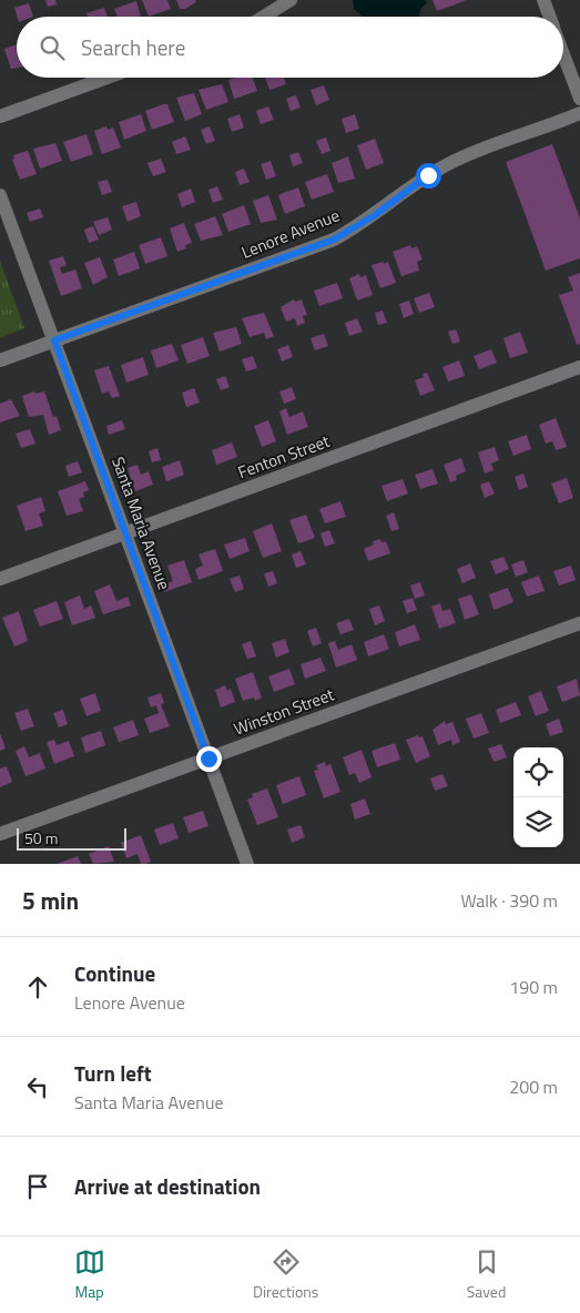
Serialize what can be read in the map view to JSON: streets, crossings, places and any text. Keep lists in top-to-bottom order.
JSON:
{
  "streets": {
    "street": [
      "Lenore Avenue",
      "Fenton Street",
      "Santa Maria Avenue",
      "Winston Street"
    ]
  },
  "crossings": [
    ["Lenore Avenue", "Santa Maria Avenue"],
    ["Fenton Street", "Santa Maria Avenue"],
    ["Santa Maria Avenue", "Winston Street"]
  ],
  "scale_bar": "50 m",
  "page": {
    "search": "Search here",
    "scale": "50 m",
    "heading": ["5 min", "Walk · 390 m"],
    "list": [
      ["Continue", "Lenore Avenue", "190 m"],
      ["Turn left", "Santa Maria Avenue", "200 m"],
      "Arrive at destination"
    ],
    "nav": ["Map", "Directions", "Saved"]
  }
}
